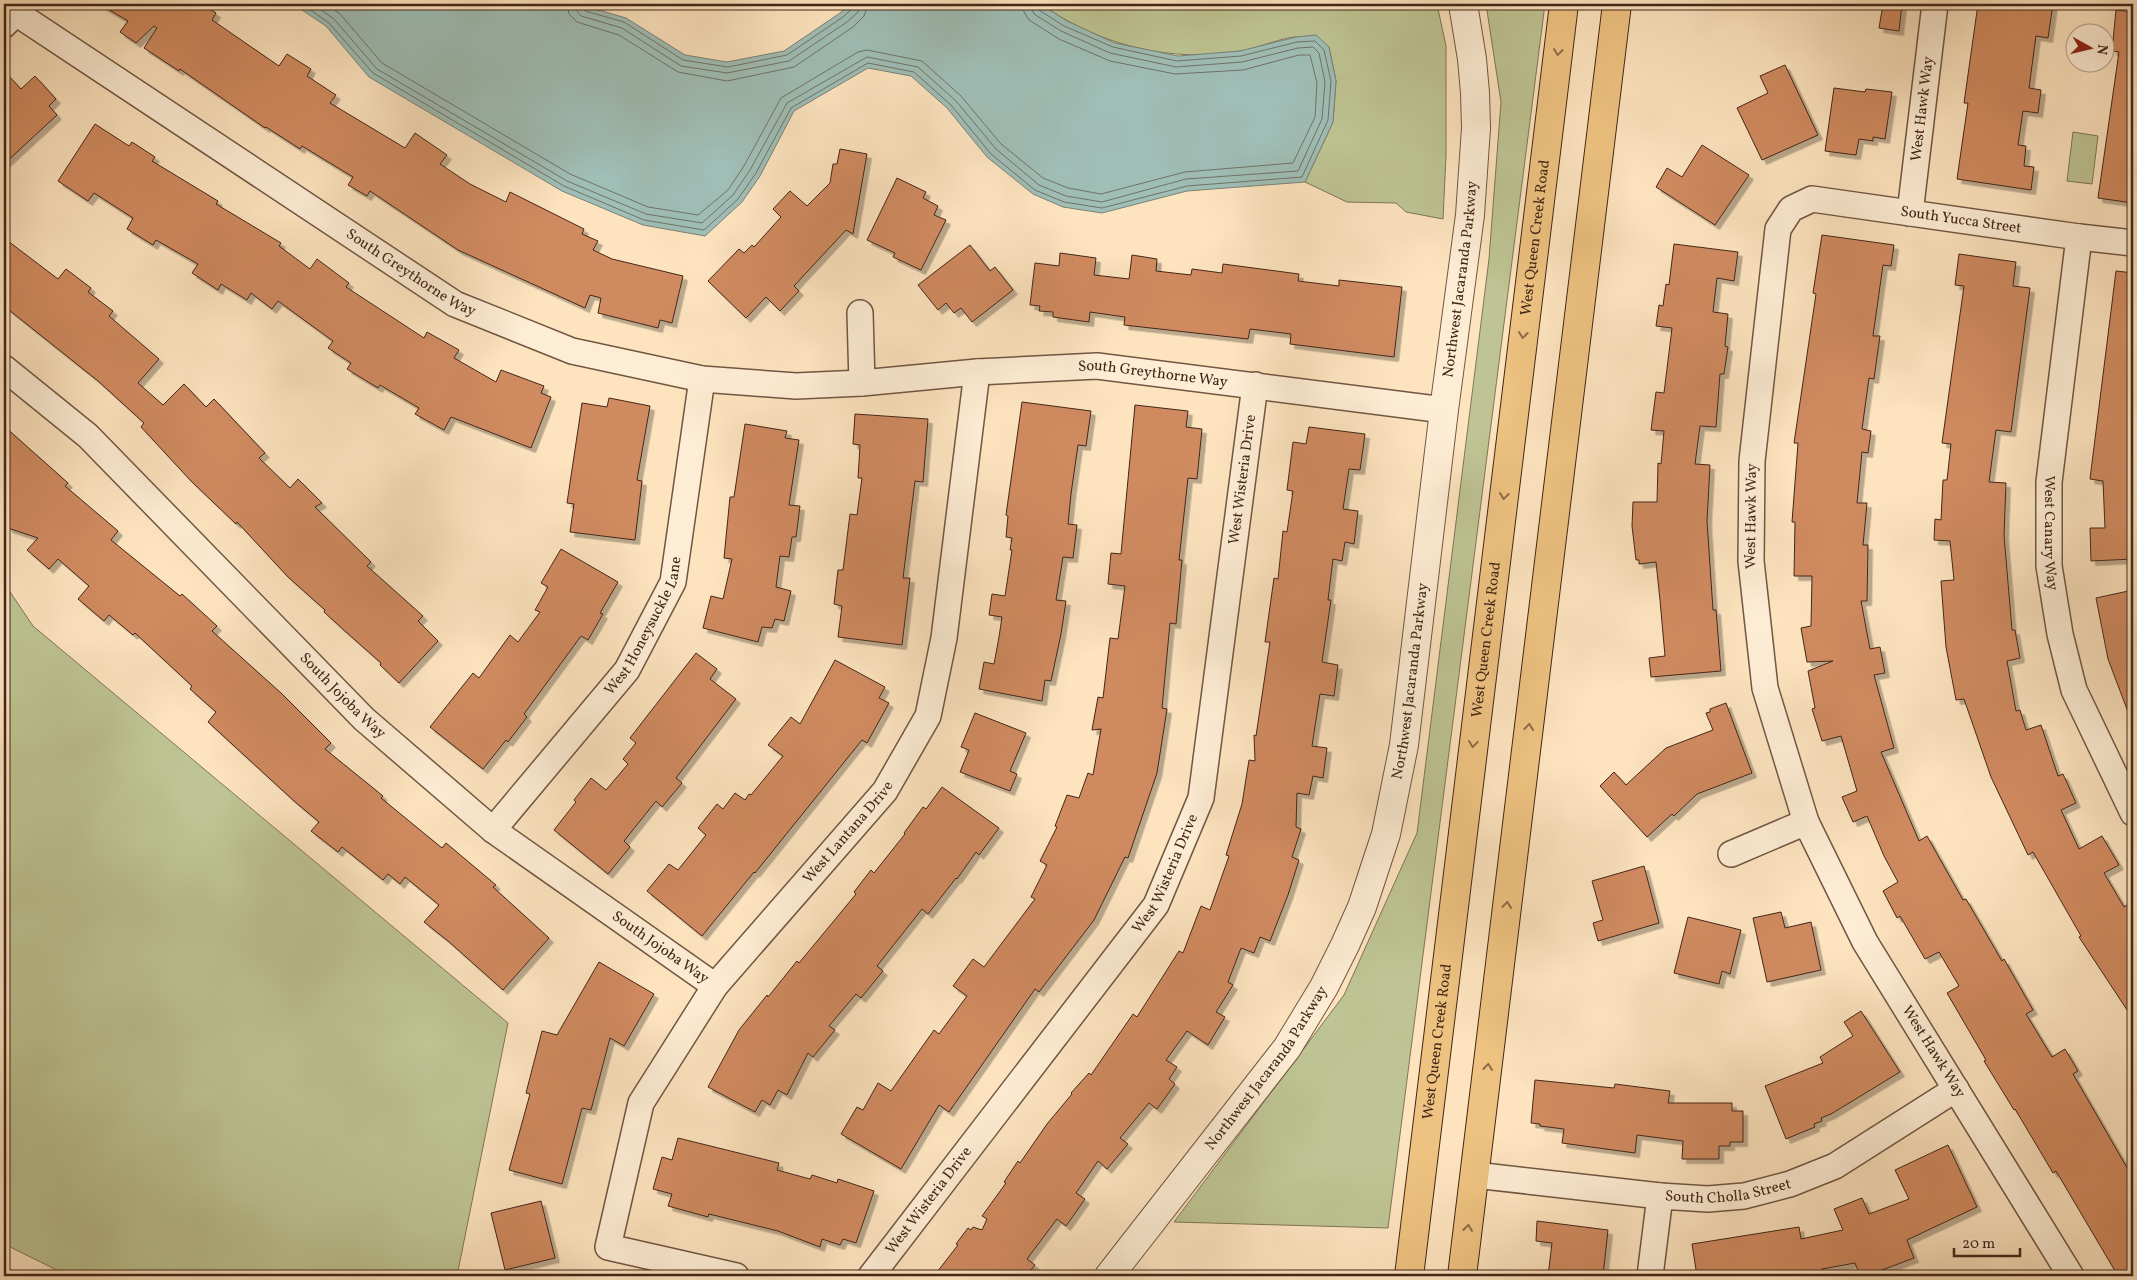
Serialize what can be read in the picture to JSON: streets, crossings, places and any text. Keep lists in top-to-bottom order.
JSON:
{
  "streets": {
    "main road": ["West Queen Creek Road"],
    "street": [
      "West Hawk Way",
      "South Yucca Street",
      "South Greythorne Way",
      "Northwest Jacaranda Parkway",
      "West Wisteria Drive",
      "West Canary Way",
      "West Honeysuckle Lane",
      "South Jojoba Way",
      "West Lantana Drive",
      "South Cholla Street"
    ]
  },
  "crossings": [
    ["West Hawk Way", "South Yucca Street"],
    ["West Hawk Way", "South Cholla Street"],
    ["South Yucca Street", "West Canary Way"],
    ["South Greythorne Way", "Northwest Jacaranda Parkway"],
    ["South Greythorne Way", "West Wisteria Drive"],
    ["South Greythorne Way", "West Honeysuckle Lane"],
    ["South Greythorne Way", "West Lantana Drive"],
    ["West Honeysuckle Lane", "South Jojoba Way"],
    ["South Jojoba Way", "West Lantana Drive"]
  ],
  "scale_bar": "20 m",
  "north": "right"
}
